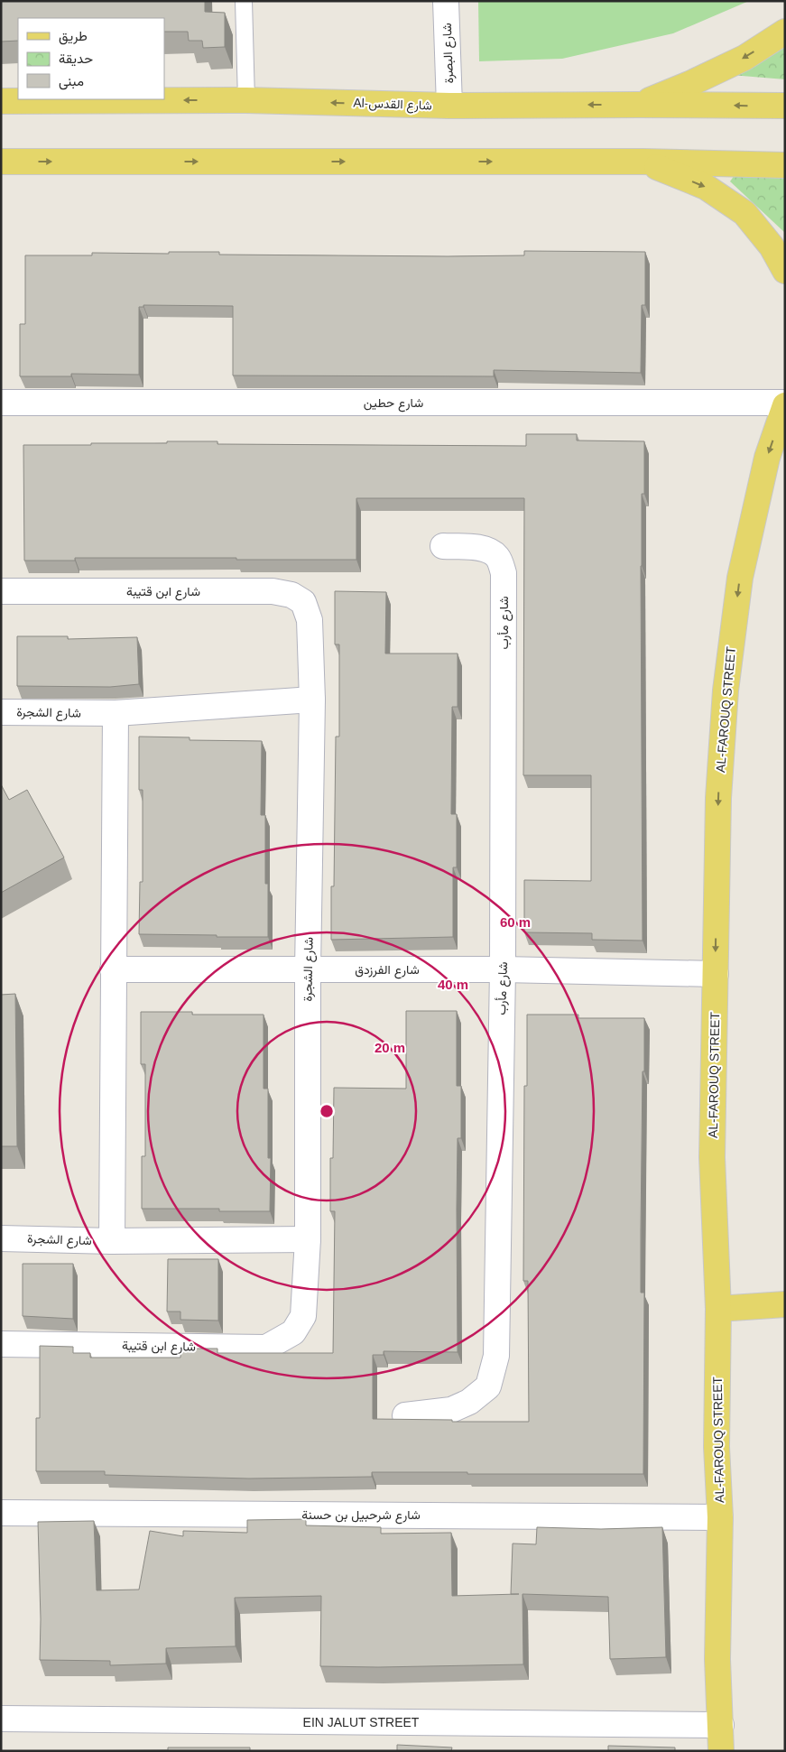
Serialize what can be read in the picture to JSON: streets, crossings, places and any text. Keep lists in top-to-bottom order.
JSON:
{
  "streets": {
    "main road": ["Al-شارع القدس", "AL-FAROUQ STREET"],
    "street": [
      "شارع البصرة",
      "شارع حطين",
      "شارع ابن قتيبة",
      "شارع مأرب",
      "شارع الشجرة",
      "شارع الفرزدق",
      "شارع شرحبيل بن حسنة",
      "EIN JALUT STREET"
    ]
  },
  "crossings": [
    ["شارع البصرة", "Al-شارع القدس"],
    ["شارع حطين", "AL-FAROUQ STREET"],
    ["شارع ابن قتيبة", "شارع الشجرة"],
    ["شارع مأرب", "شارع الفرزدق"],
    ["AL-FAROUQ STREET", "شارع الفرزدق"],
    ["AL-FAROUQ STREET", "شارع شرحبيل بن حسنة"],
    ["AL-FAROUQ STREET", "EIN JALUT STREET"],
    ["شارع الشجرة", "شارع الفرزدق"]
  ],
  "one_way": ["AL-FAROUQ STREET"],
  "legend": ["طريق", "حديقة", "مبنى"],
  "rings": ["60 m", "40 m", "20 m"]
}
